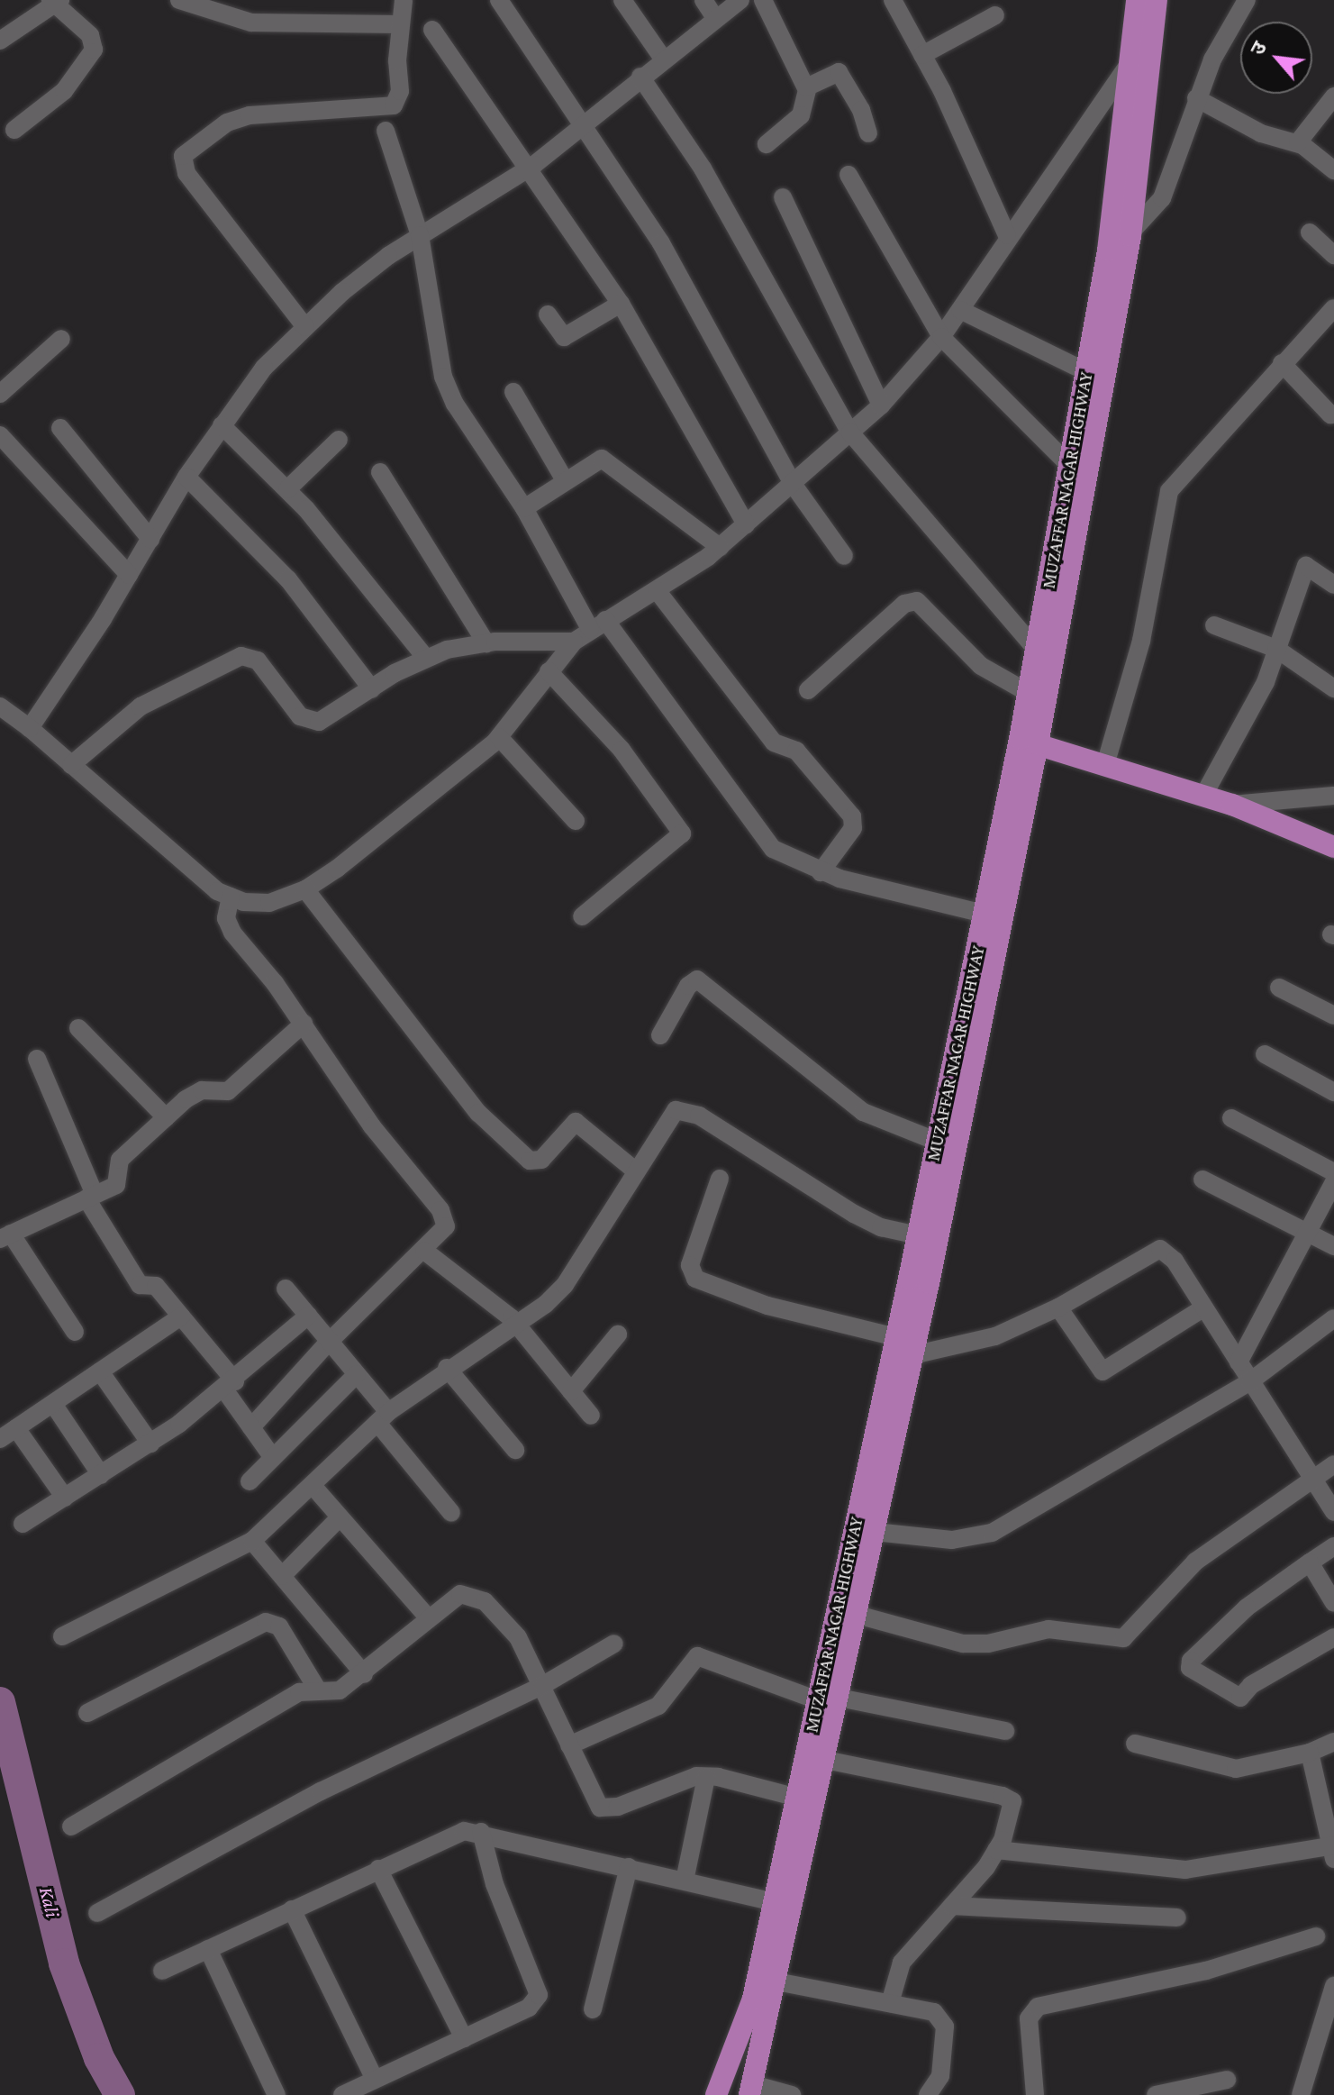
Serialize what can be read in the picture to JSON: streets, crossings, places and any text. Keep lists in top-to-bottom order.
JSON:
{
  "streets": {
    "main road": ["MUZAFFAR NAGAR HIGHWAY"]
  },
  "water": ["Kali"],
  "north": "top left"
}
